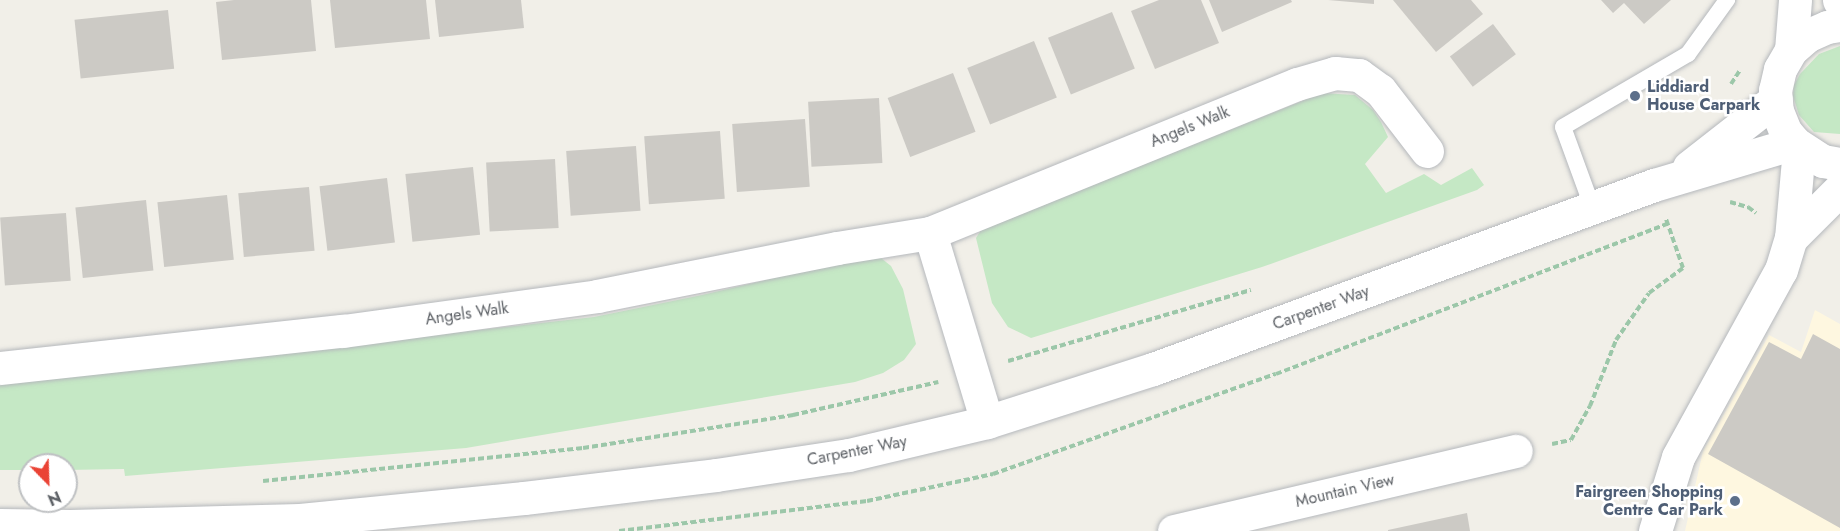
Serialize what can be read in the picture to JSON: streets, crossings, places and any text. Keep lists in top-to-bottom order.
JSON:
{
  "streets": {
    "street": ["Angels Walk", "Carpenter Way", "Mountain View"]
  },
  "places": ["Liddiard House Carpark", "Fairgreen Shopping Centre Car Park"],
  "north": "bottom right"
}
